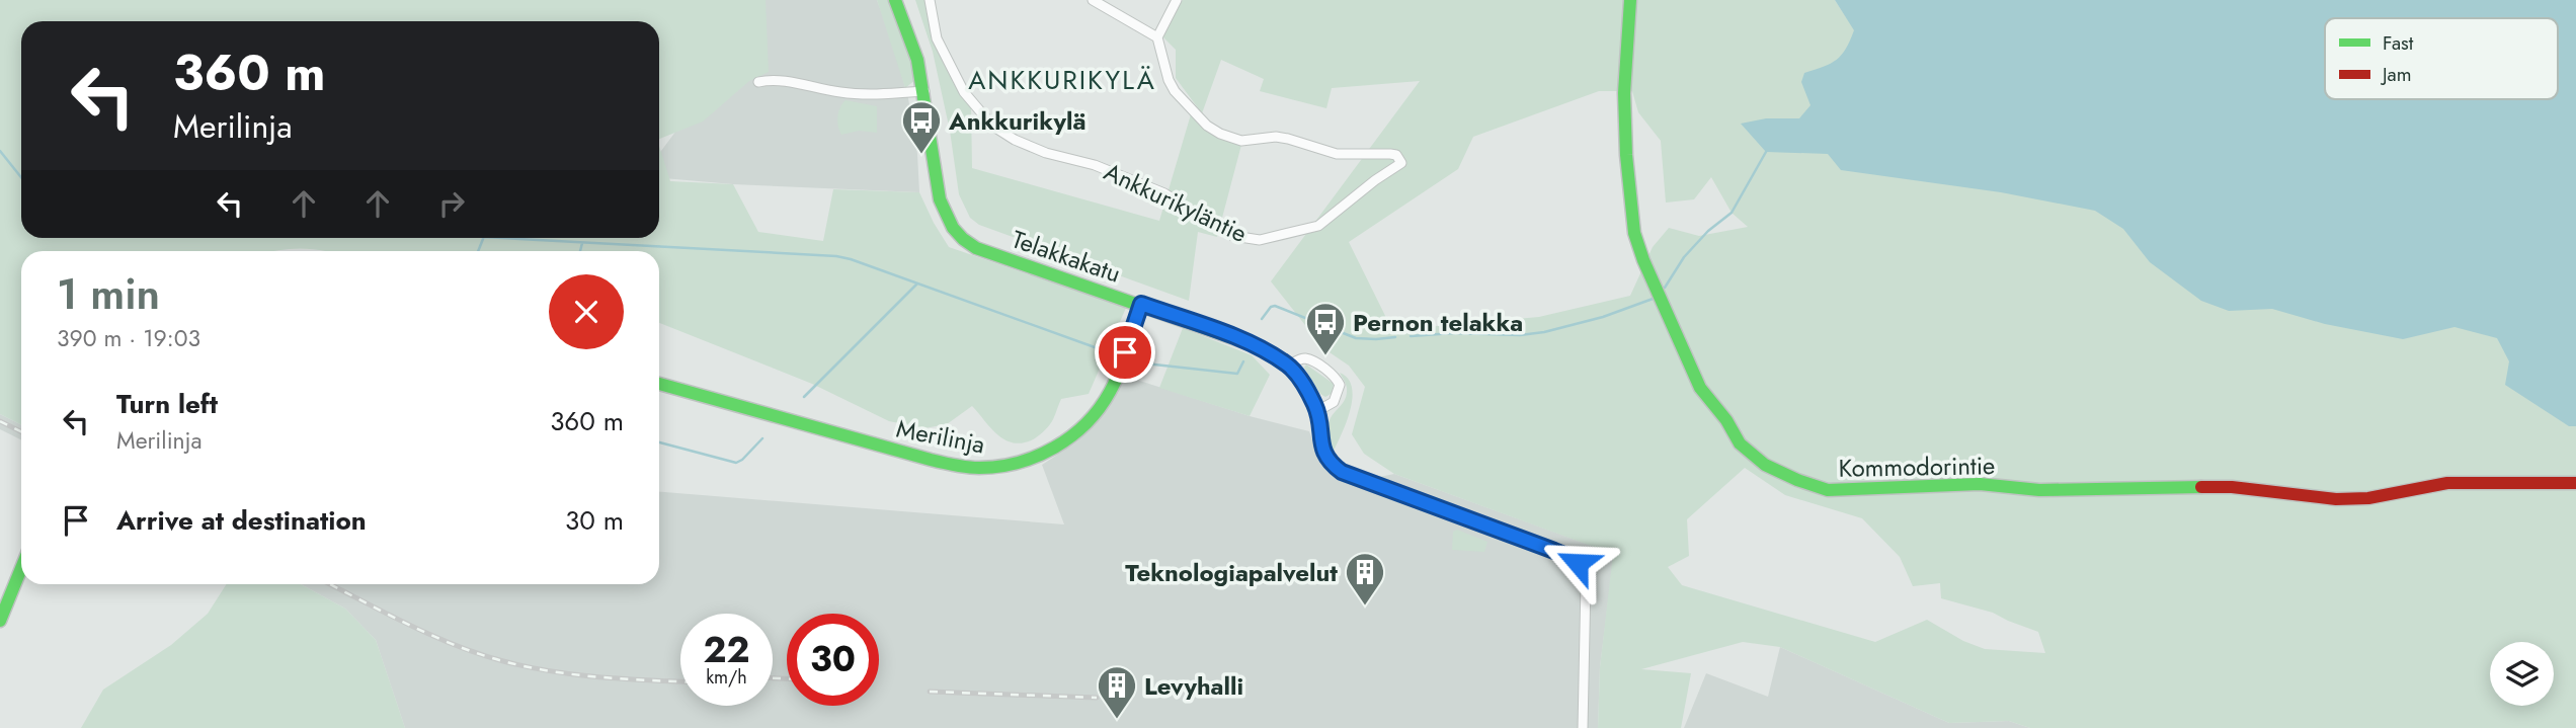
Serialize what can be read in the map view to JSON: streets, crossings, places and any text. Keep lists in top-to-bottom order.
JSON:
{
  "streets": {
    "street": [
      "Ankkurikyläntie",
      "Telakkakatu",
      "Merilinja",
      "Kommodorintie"
    ]
  },
  "crossings": [
    ["Telakkakatu", "Merilinja"]
  ],
  "districts": ["ANKKURIKYLÄ"],
  "places": {
    "bus stop": ["Ankkurikylä", "Pernon telakka"],
    "building": ["Teknologiapalvelut", "Levyhalli"]
  },
  "legend": ["Fast", "Jam"],
  "page": {
    "turn": ["360 m", "Merilinja"],
    "heading": ["1 min", "390 m · 19:03"],
    "list": [
      {
        "name": "Turn left",
        "note": "Merilinja",
        "value": "360 m"
      },
      {
        "name": "Arrive at destination",
        "value": "30 m"
      }
    ],
    "speed": "22 km/h",
    "limit": "30"
  }
}
